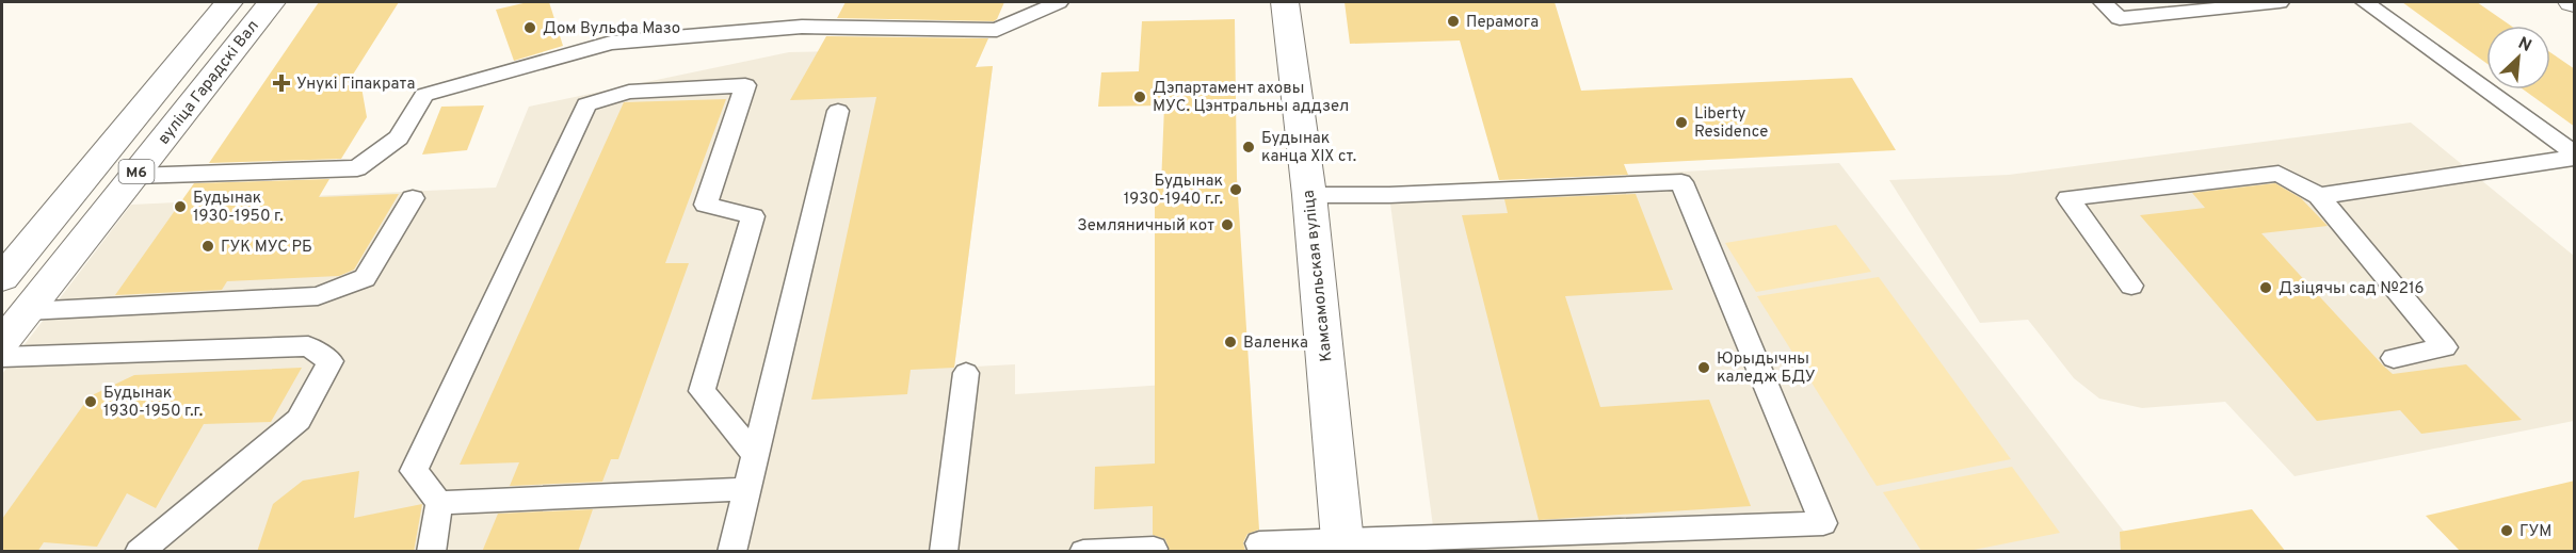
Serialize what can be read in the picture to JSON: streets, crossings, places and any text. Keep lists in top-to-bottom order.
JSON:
{
  "streets": {
    "main road": ["вуліца Гарадскі Вал", "М6", "Камсамольская вуліца"]
  },
  "places": {
    "other": [
      "Перамога",
      "Дом Вульфа Мазо",
      "Дэпартамент аховы МУС. Цэнтральны аддзел",
      "Liberty Residence",
      "Будынак канца ХІХ ст.",
      "Будынак 1930-1940 г.г.",
      "Будынак 1930-1950 г.",
      "Земляничный кот",
      "ГУК МУС РБ",
      "Дзіцячы сад №216",
      "Валенка",
      "Юрыдычны каледж БДУ",
      "Будынак 1930-1950 г.г.",
      "ГУМ"
    ],
    "health": ["Унукі Гіпакрата"]
  },
  "north": "top right"
}
